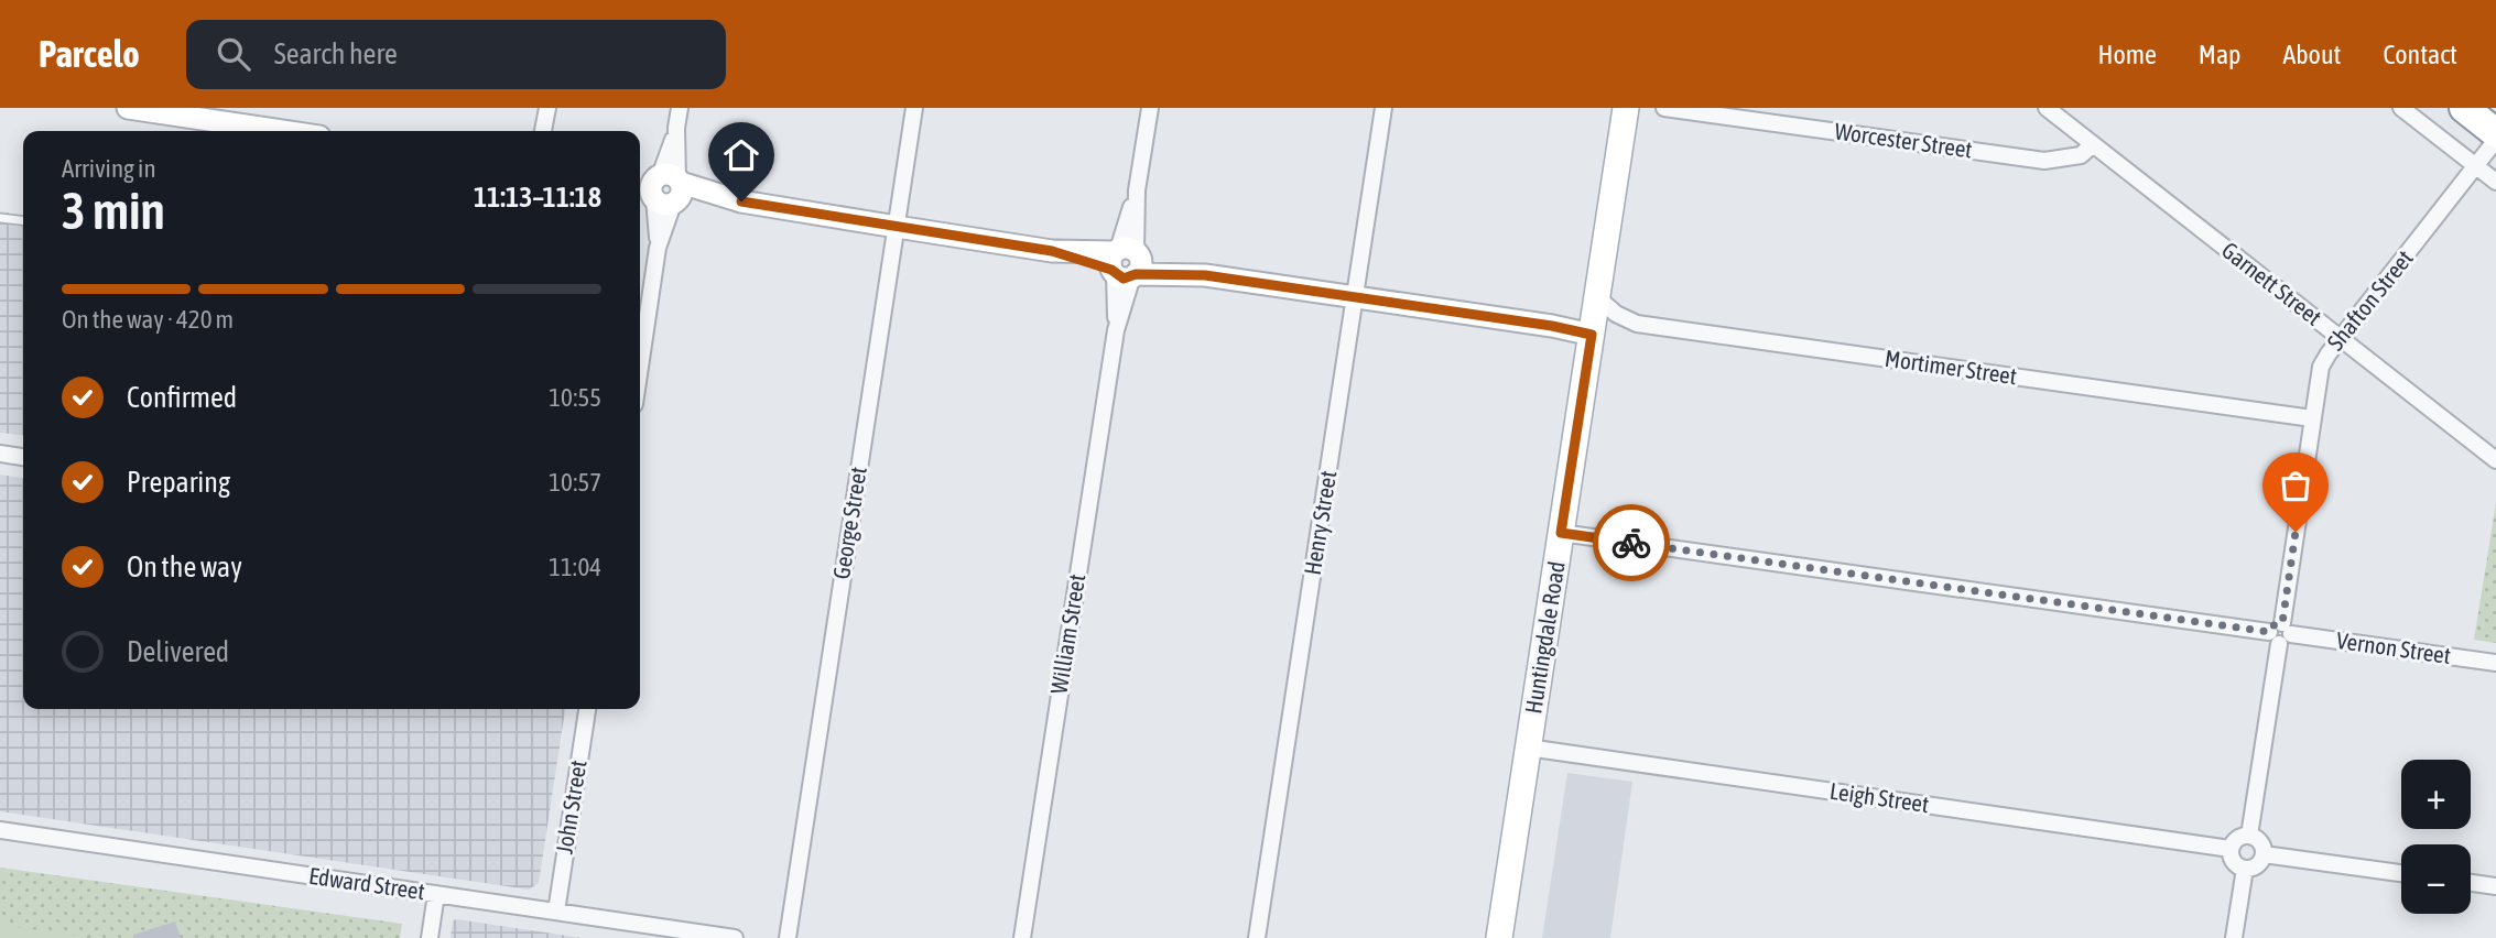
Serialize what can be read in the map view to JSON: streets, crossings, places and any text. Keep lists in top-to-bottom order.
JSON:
{
  "streets": {
    "main road": ["Huntingdale Road"],
    "street": [
      "Worcester Street",
      "Garnett Street",
      "Shafton Street",
      "Mortimer Street",
      "George Street",
      "Henry Street",
      "William Street",
      "Vernon Street",
      "Leigh Street",
      "John Street",
      "Edward Street"
    ]
  },
  "crossings": [
    ["Worcester Street", "Garnett Street"],
    ["Garnett Street", "Shafton Street"],
    ["Shafton Street", "Mortimer Street"],
    ["Shafton Street", "Vernon Street"],
    ["Shafton Street", "Leigh Street"],
    ["Mortimer Street", "Huntingdale Road"],
    ["Huntingdale Road", "Vernon Street"],
    ["Huntingdale Road", "Leigh Street"],
    ["John Street", "Edward Street"]
  ],
  "page": {
    "header": "Parcelo",
    "search": "Search here",
    "nav": [
      "Home",
      "Map",
      "About",
      "Contact"
    ],
    "heading": ["3 min", "Arriving in", "11:13–11:18"],
    "bar": "On the way · 420 m",
    "list": [
      ["Confirmed", "10:55"],
      ["Preparing", "10:57"],
      ["On the way", "11:04"],
      "Delivered"
    ],
    "map_buttons": ["+", "−"]
  }
}
